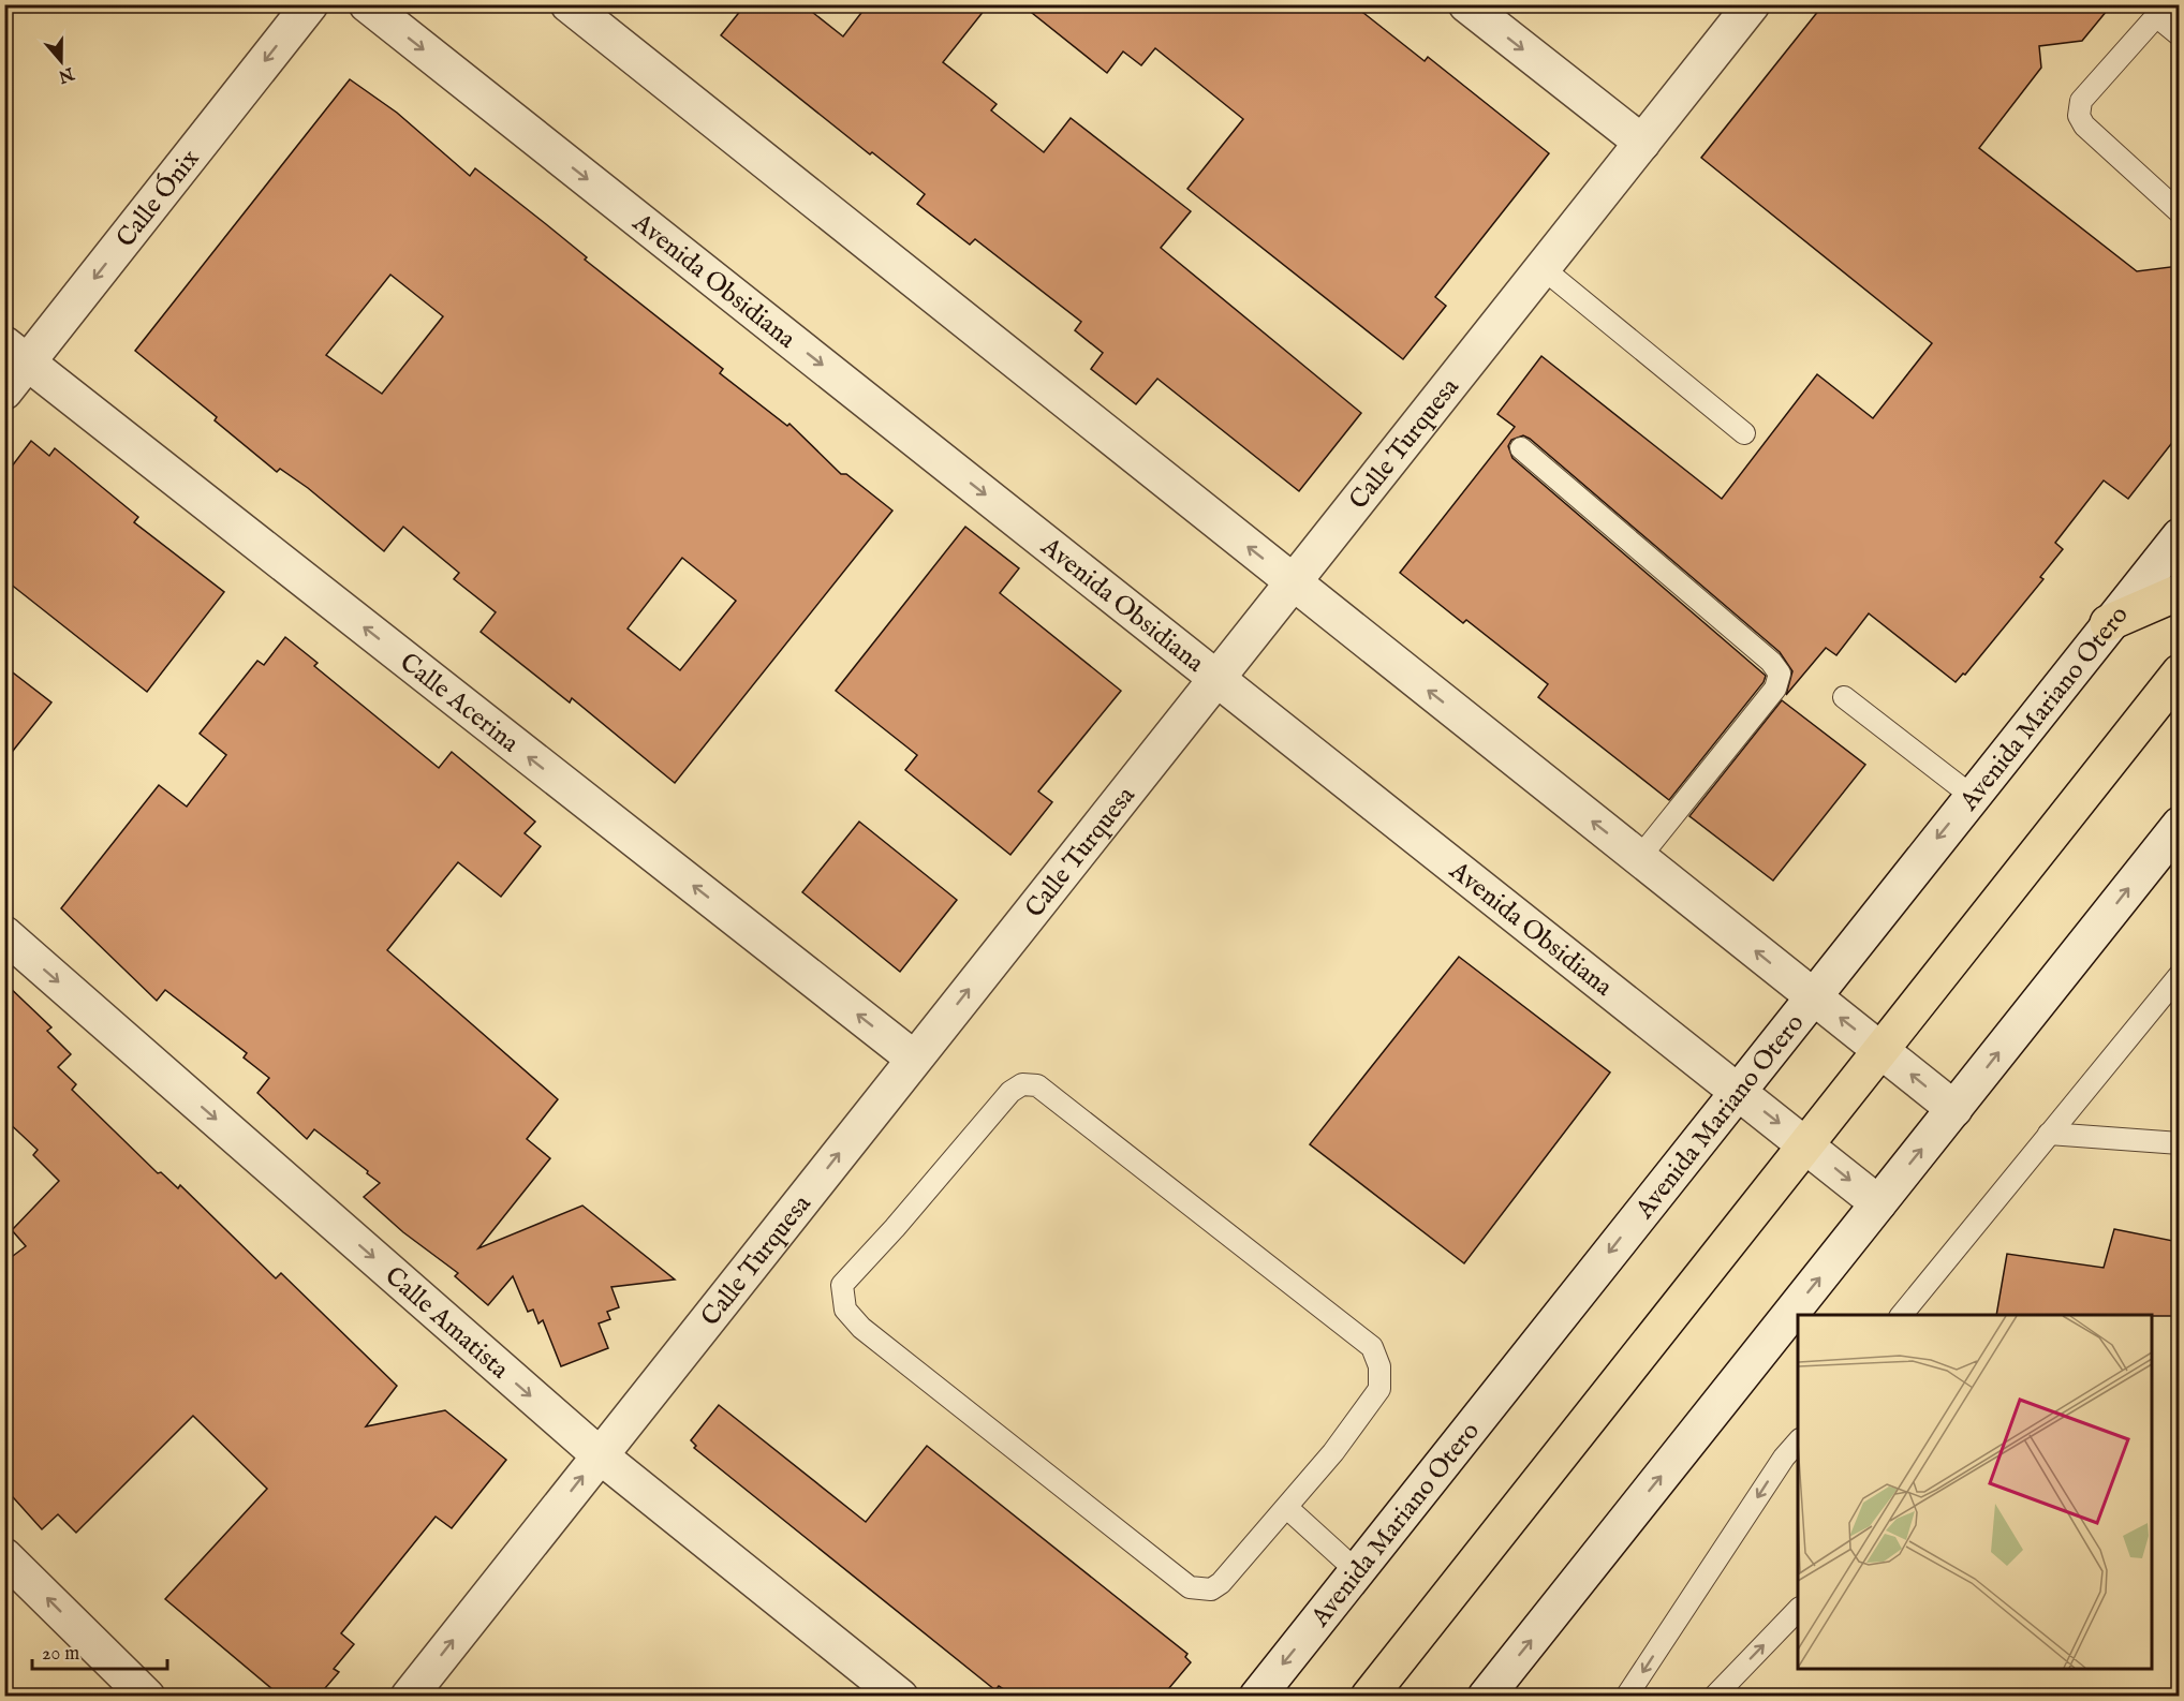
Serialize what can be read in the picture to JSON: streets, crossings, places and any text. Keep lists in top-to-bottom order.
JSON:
{
  "streets": {
    "street": [
      "Calle Ónix",
      "Avenida Obsidiana",
      "Calle Turquesa",
      "Calle Acerina",
      "Avenida Mariano Otero",
      "Calle Amatista"
    ]
  },
  "crossings": [
    ["Calle Ónix", "Calle Acerina"],
    ["Avenida Obsidiana", "Calle Turquesa"],
    ["Avenida Obsidiana", "Avenida Mariano Otero"],
    ["Calle Turquesa", "Calle Acerina"],
    ["Calle Turquesa", "Calle Amatista"]
  ],
  "one_way": [
    "Calle Ónix",
    "Calle Turquesa",
    "Calle Acerina",
    "Calle Amatista"
  ],
  "scale_bar": "20 m",
  "north": "bottom"
}
